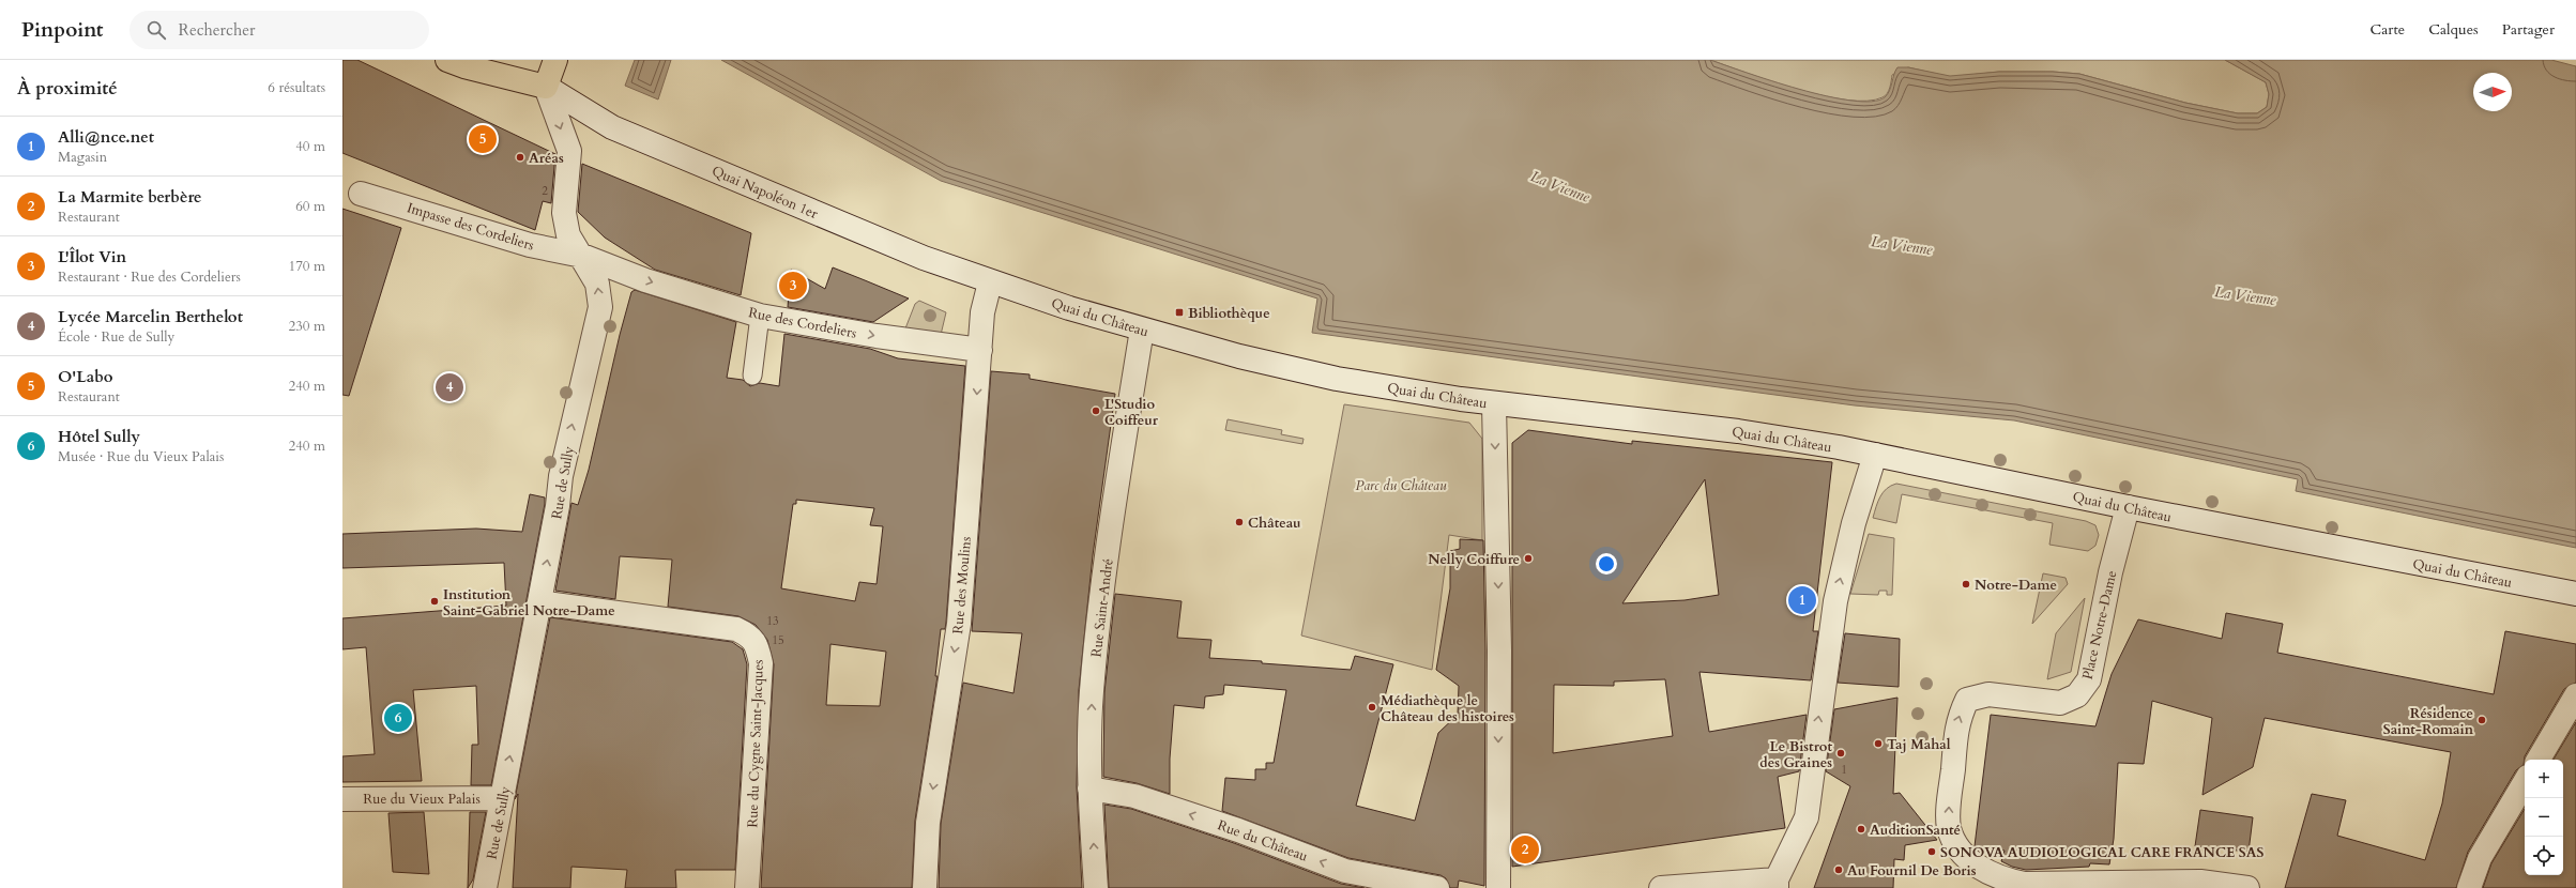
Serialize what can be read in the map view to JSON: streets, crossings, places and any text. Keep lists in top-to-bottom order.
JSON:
{
  "streets": {
    "street": [
      "Quai Napoléon 1er",
      "Impasse des Cordeliers",
      "Quai du Château",
      "Rue des Cordeliers",
      "Rue de Sully",
      "Rue des Moulins",
      "Rue Saint-André",
      "Place Notre-Dame",
      "Rue du Cygne Saint-Jacques",
      "Rue du Vieux Palais",
      "Rue du Château"
    ]
  },
  "crossings": [
    ["Quai Napoléon 1er", "Quai du Château"],
    ["Quai Napoléon 1er", "Rue de Sully"],
    ["Quai Napoléon 1er", "Rue des Moulins"],
    ["Impasse des Cordeliers", "Rue des Cordeliers"],
    ["Impasse des Cordeliers", "Rue de Sully"],
    ["Quai du Château", "Rue des Moulins"],
    ["Quai du Château", "Rue Saint-André"],
    ["Quai du Château", "Place Notre-Dame"],
    ["Rue des Cordeliers", "Rue de Sully"],
    ["Rue des Cordeliers", "Rue des Moulins"],
    ["Rue de Sully", "Rue du Cygne Saint-Jacques"],
    ["Rue de Sully", "Rue du Vieux Palais"],
    ["Rue Saint-André", "Rue du Château"]
  ],
  "one_way": [
    "Rue des Cordeliers",
    "Rue des Moulins",
    "Rue Saint-André",
    "Rue du Château"
  ],
  "water": ["La Vienne"],
  "parks": ["Parc du Château"],
  "places": {
    "other": [
      "Aréas",
      "L'Studio Coiffeur",
      "Château",
      "Nelly Coiffure",
      "Notre-Dame",
      "Institution Saint-Gabriel Notre-Dame",
      "Médiathèque le Château des histoires",
      "Résidence Saint-Romain",
      "Taj Mahal",
      "Le Bistrot des Graines",
      "AuditionSanté",
      "SONOVA AUDIOLOGICAL CARE FRANCE SAS",
      "Au Fournil De Boris"
    ],
    "transit": ["Bibliothèque"]
  },
  "house_numbers": [
    "2",
    "13",
    "15",
    "1"
  ],
  "north": "right",
  "page": {
    "header": "Pinpoint",
    "search": "Rechercher",
    "nav": ["Carte", "Calques", "Partager"],
    "heading": ["À proximité", "6 résultats"],
    "list": [
      {
        "mark": "1",
        "name": "Alli@nce.net",
        "note": "Magasin",
        "value": "40 m"
      },
      {
        "mark": "2",
        "name": "La Marmite berbère",
        "note": "Restaurant",
        "value": "60 m"
      },
      {
        "mark": "3",
        "name": "L'Îlot Vin",
        "note": "Restaurant · Rue des Cordeliers",
        "value": "170 m"
      },
      {
        "mark": "4",
        "name": "Lycée Marcelin Berthelot",
        "note": "École · Rue de Sully",
        "value": "230 m"
      },
      {
        "mark": "5",
        "name": "O'Labo",
        "note": "Restaurant",
        "value": "240 m"
      },
      {
        "mark": "6",
        "name": "Hôtel Sully",
        "note": "Musée · Rue du Vieux Palais",
        "value": "240 m"
      }
    ],
    "pins": [
      "5",
      "3",
      "4",
      "1",
      "6",
      "2"
    ],
    "map_buttons": ["+", "−"]
  }
}
